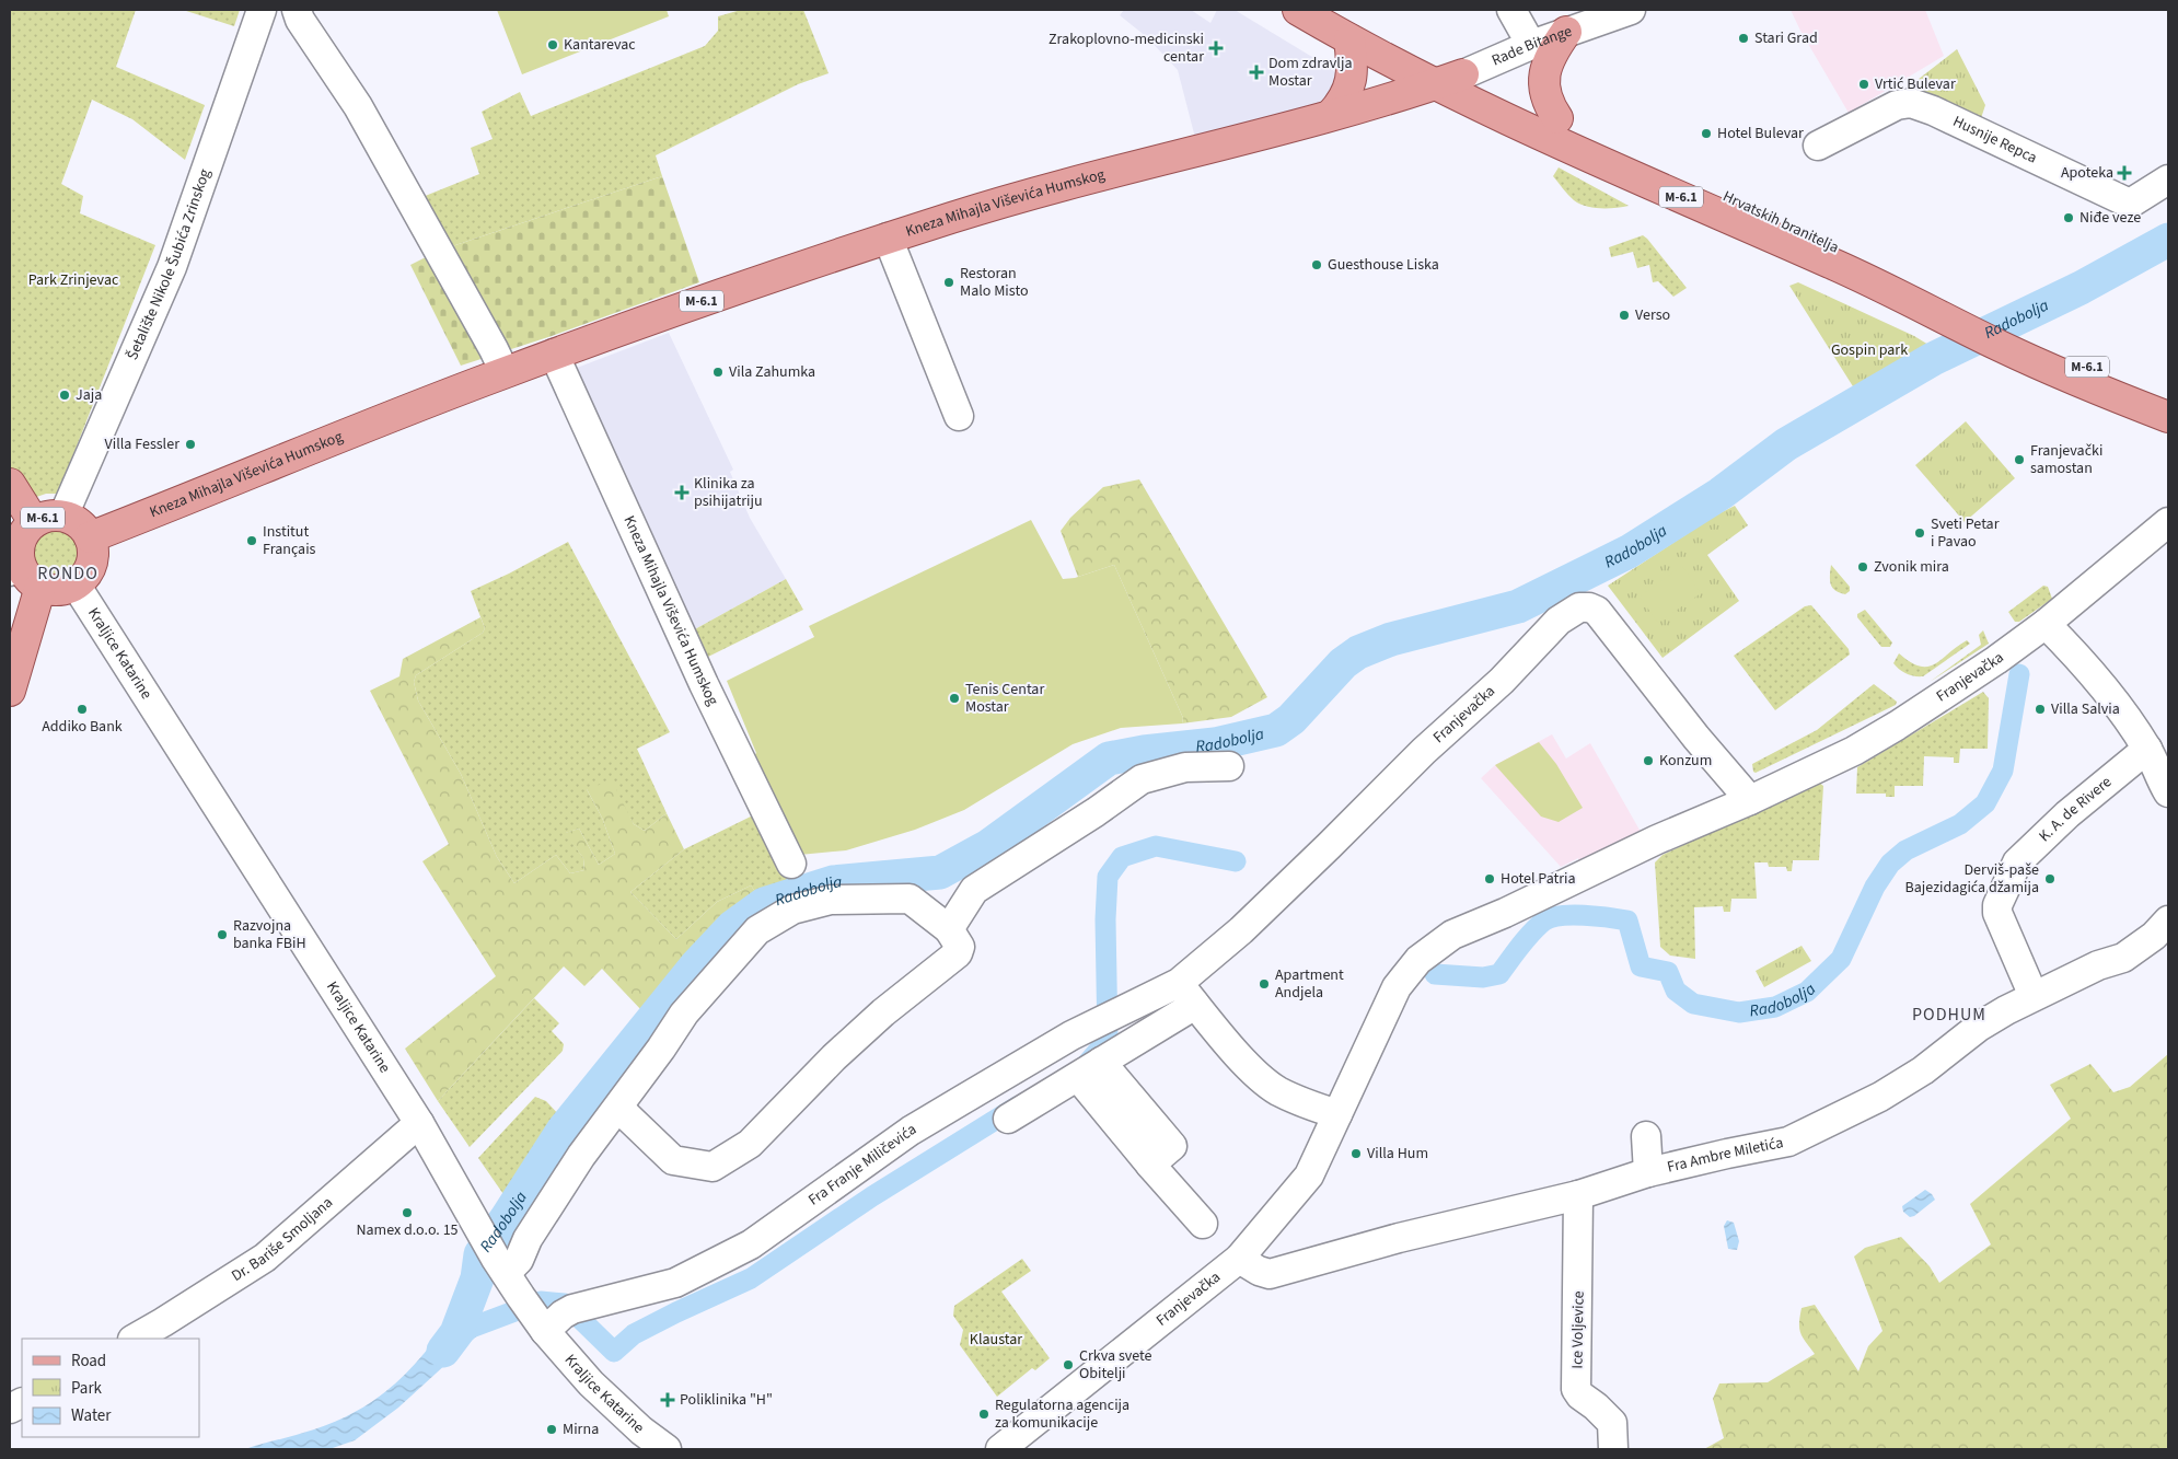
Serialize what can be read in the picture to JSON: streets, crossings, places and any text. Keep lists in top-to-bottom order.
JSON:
{
  "streets": {
    "main road": ["M-6.1", "Kneza Mihajla Viševića Humskog", "Hrvatskih branitelja"],
    "street": [
      "Rade Bitange",
      "Husnije Repca",
      "Šetalište Nikole Šubića Zrinskog",
      "Kraljice Katarine",
      "Franjevačka",
      "K. A. de Rivere",
      "Fra Ambre Miletića",
      "Fra Franje Miličevića",
      "Dr. Bariše Smoljana",
      "Ice Voljevice"
    ]
  },
  "crossings": [
    ["Rade Bitange", "Kneza Mihajla Viševića Humskog"],
    ["Rade Bitange", "Hrvatskih branitelja"],
    ["M-6.1", "Kneza Mihajla Viševića Humskog"],
    ["M-6.1", "Hrvatskih branitelja"],
    ["M-6.1", "Šetalište Nikole Šubića Zrinskog"],
    ["M-6.1", "Kraljice Katarine"],
    ["Kneza Mihajla Viševića Humskog", "Hrvatskih branitelja"],
    ["Kneza Mihajla Viševića Humskog", "Šetalište Nikole Šubića Zrinskog"],
    ["Kneza Mihajla Viševića Humskog", "Kraljice Katarine"],
    ["Šetalište Nikole Šubića Zrinskog", "Kraljice Katarine"],
    ["Kraljice Katarine", "Fra Franje Miličevića"],
    ["Kraljice Katarine", "Dr. Bariše Smoljana"],
    ["Franjevačka", "Fra Ambre Miletića"],
    ["Franjevačka", "Fra Franje Miličevića"],
    ["K. A. de Rivere", "Fra Ambre Miletića"],
    ["Fra Ambre Miletića", "Ice Voljevice"]
  ],
  "districts": ["RONDO", "PODHUM"],
  "water": ["Radobolja"],
  "parks": ["Park Zrinjevac", "Gospin park", "Klaustar"],
  "places": {
    "other": [
      "Stari Grad",
      "Kantarevac",
      "Vrtić Bulevar",
      "Hotel Bulevar",
      "Niđe veze",
      "Guesthouse Liska",
      "Restoran Malo Misto",
      "Verso",
      "Vila Zahumka",
      "Jaja",
      "Villa Fessler",
      "Franjevački samostan",
      "Sveti Petar i Pavao",
      "Institut Français",
      "Zvonik mira",
      "Tenis Centar Mostar",
      "Addiko Bank",
      "Villa Salvia",
      "Konzum",
      "Hotel Patria",
      "Derviš-paše Bajezidagića džamija",
      "Razvojna banka FBiH",
      "Apartment Andjela",
      "Villa Hum",
      "Namex d.o.o. 15",
      "Crkva svete Obitelji",
      "Regulatorna agencija za komunikacije",
      "Mirna"
    ],
    "health": [
      "Zrakoplovno-medicinski centar",
      "Dom zdravlja Mostar",
      "Apoteka",
      "Klinika za psihijatriju",
      "Poliklinika \"H\""
    ]
  },
  "legend": ["Road", "Park", "Water"]
}
